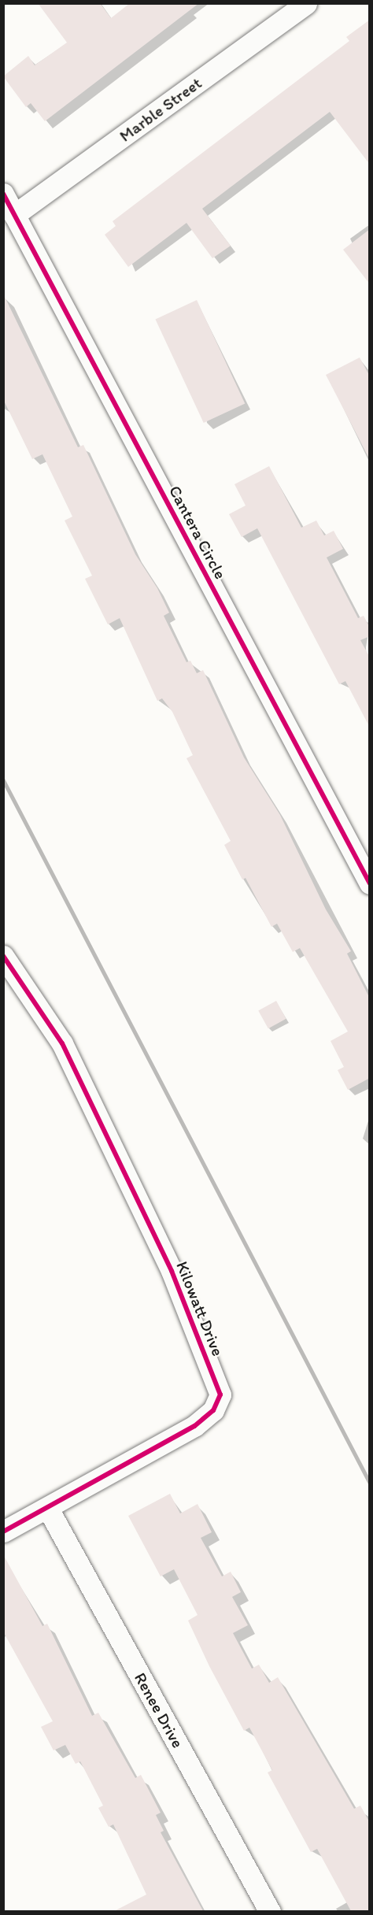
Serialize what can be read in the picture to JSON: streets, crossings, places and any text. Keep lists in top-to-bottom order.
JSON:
{
  "streets": {
    "street": [
      "Marble Street",
      "Cantera Circle",
      "Kilowatt Drive",
      "Renee Drive"
    ]
  },
  "crossings": [
    ["Marble Street", "Cantera Circle"],
    ["Kilowatt Drive", "Renee Drive"]
  ]
}
